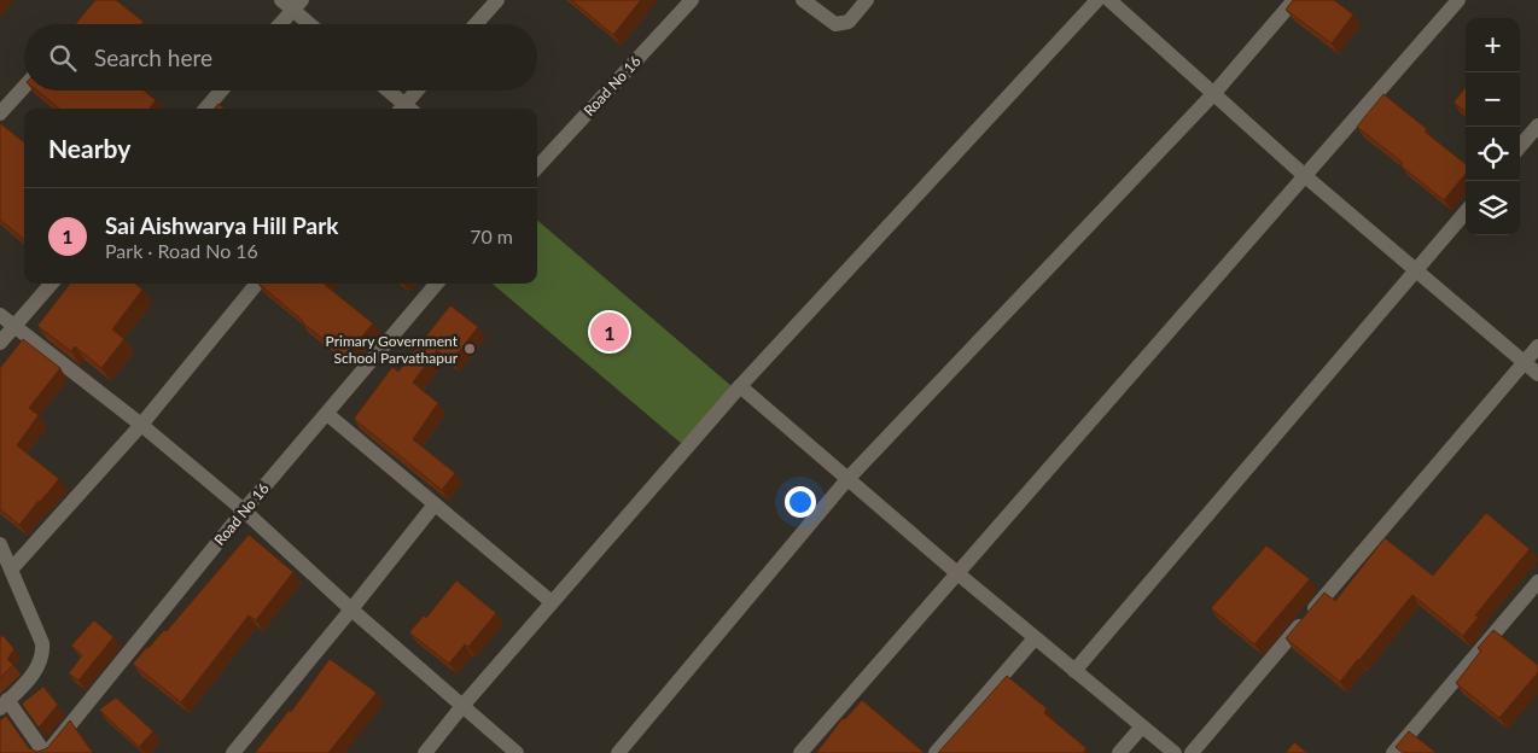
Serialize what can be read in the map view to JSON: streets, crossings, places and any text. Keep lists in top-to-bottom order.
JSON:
{
  "streets": {
    "street": ["Road No 16"]
  },
  "places": ["Primary Government School Parvathapur"],
  "page": {
    "map_buttons": ["+", "−"],
    "search": "Search here",
    "heading": "Nearby",
    "list": [
      {
        "mark": "1",
        "name": "Sai Aishwarya Hill Park",
        "note": "Park · Road No 16",
        "value": "70 m"
      }
    ],
    "pins": "1"
  }
}
